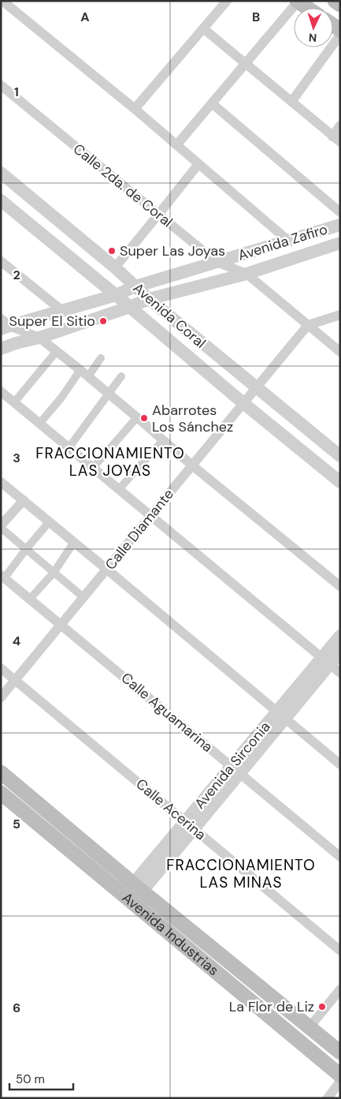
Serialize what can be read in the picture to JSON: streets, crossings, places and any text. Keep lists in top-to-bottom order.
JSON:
{
  "streets": {
    "main road": ["Avenida Industrias"],
    "street": [
      "Calle 2da. de Coral",
      "Avenida Zafiro",
      "Avenida Coral",
      "Calle Diamante",
      "Calle Aguamarina",
      "Avenida Sirconia",
      "Calle Acerina"
    ]
  },
  "crossings": [
    ["Calle 2da. de Coral", "Avenida Zafiro"],
    ["Calle 2da. de Coral", "Calle Diamante"],
    ["Avenida Zafiro", "Avenida Coral"],
    ["Avenida Coral", "Calle Diamante"],
    ["Calle Diamante", "Calle Aguamarina"],
    ["Calle Diamante", "Calle Acerina"],
    ["Calle Aguamarina", "Avenida Sirconia"],
    ["Avenida Sirconia", "Calle Acerina"],
    ["Avenida Sirconia", "Avenida Industrias"]
  ],
  "districts": ["FRACCIONAMIENTO LAS JOYAS", "FRACCIONAMIENTO LAS MINAS"],
  "places": [
    "Super Las Joyas",
    "Super El Sitio",
    "Abarrotes Los Sánchez",
    "La Flor de Liz"
  ],
  "scale_bar": "50 m",
  "north": "bottom",
  "grid": {
    "columns": ["A", "B"],
    "rows": [
      "1",
      "2",
      "3",
      "4",
      "5",
      "6"
    ]
  }
}
